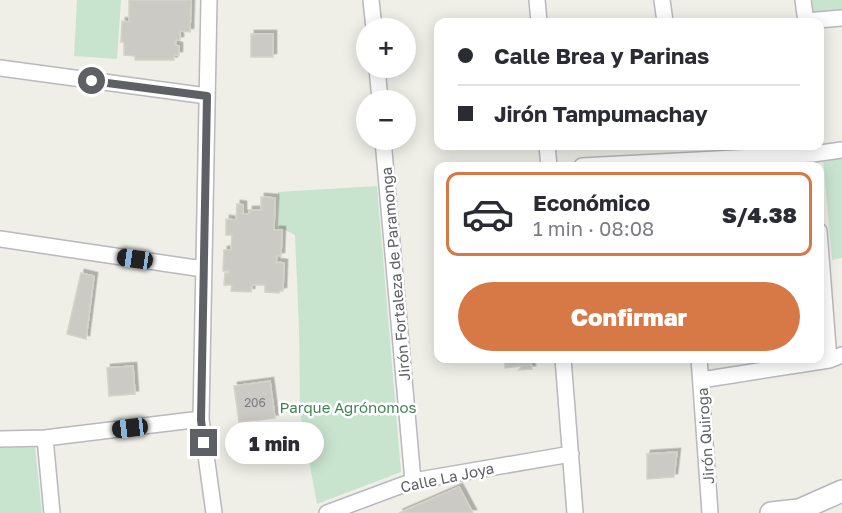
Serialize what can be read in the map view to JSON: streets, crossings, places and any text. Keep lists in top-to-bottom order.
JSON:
{
  "streets": {
    "street": ["Jirón Fortaleza de Paramonga", "Jirón Quiroga", "Calle La Joya"]
  },
  "crossings": [
    ["Jirón Fortaleza de Paramonga", "Calle La Joya"]
  ],
  "parks": ["Parque Agrónomos"],
  "house_numbers": ["206"],
  "page": {
    "map_buttons": ["+", "−"],
    "banner": ["Calle Brea y Parinas", "Jirón Tampumachay"],
    "list": [
      {
        "name": "Económico",
        "note": "1 min · 08:08",
        "value": "S/4.38"
      }
    ],
    "buttons": "Confirmar",
    "bubble": "1 min"
  }
}
